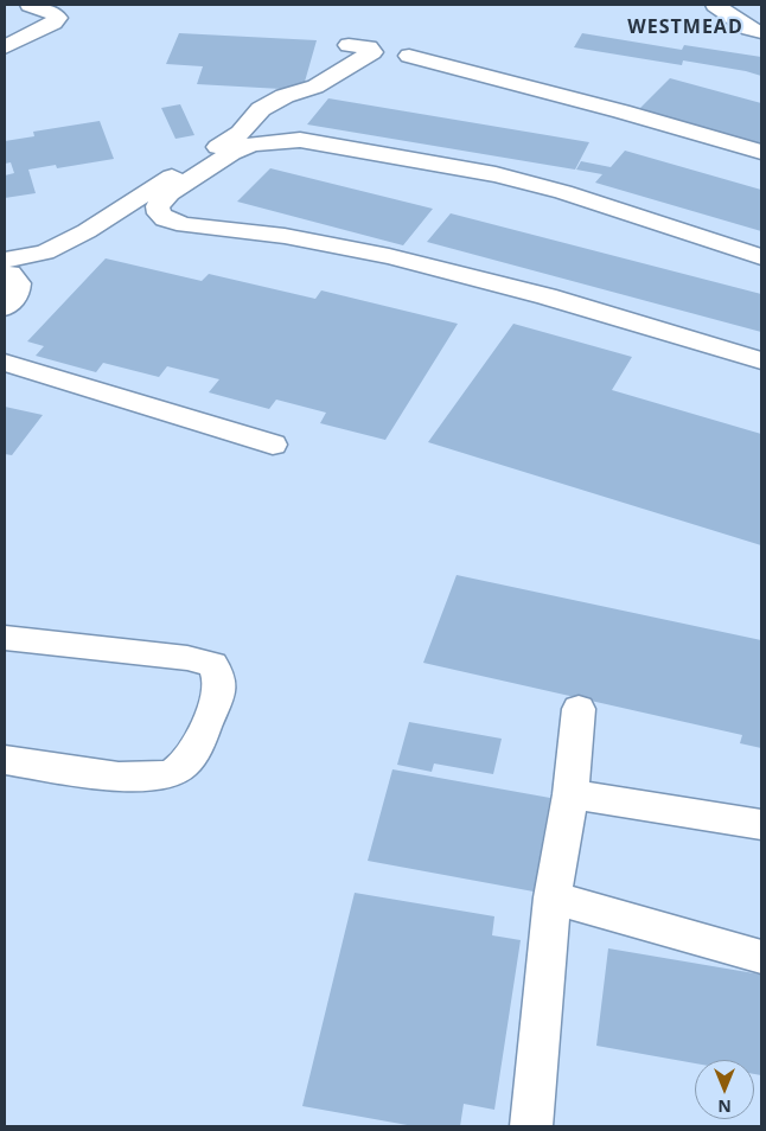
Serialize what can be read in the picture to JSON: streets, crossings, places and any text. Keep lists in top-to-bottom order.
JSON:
{
  "districts": ["WESTMEAD"],
  "north": "bottom"
}
